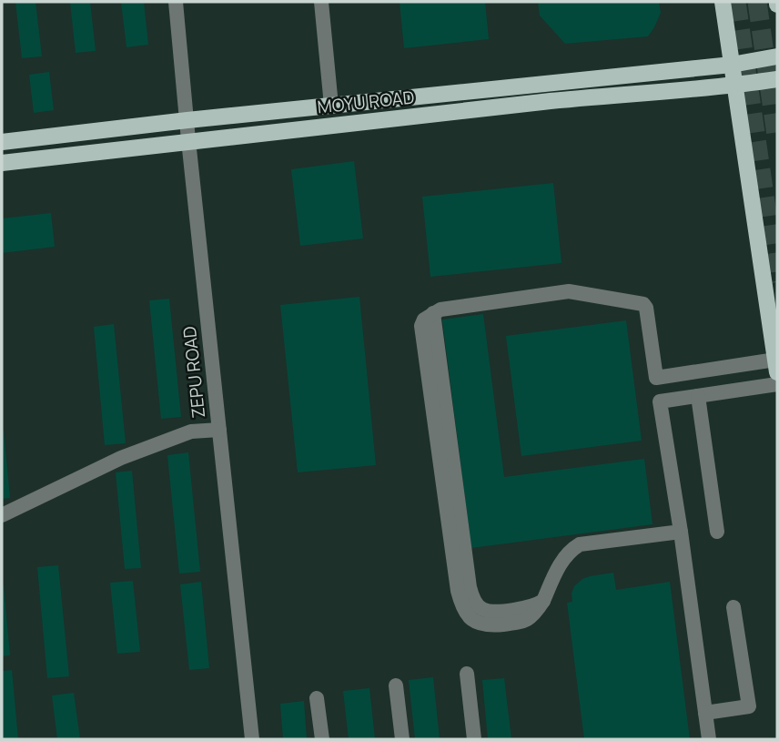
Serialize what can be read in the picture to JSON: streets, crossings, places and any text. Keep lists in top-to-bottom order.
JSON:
{
  "streets": {
    "main road": ["MOYU ROAD"],
    "street": ["ZEPU ROAD"]
  },
  "crossings": [
    ["MOYU ROAD", "ZEPU ROAD"]
  ]
}
